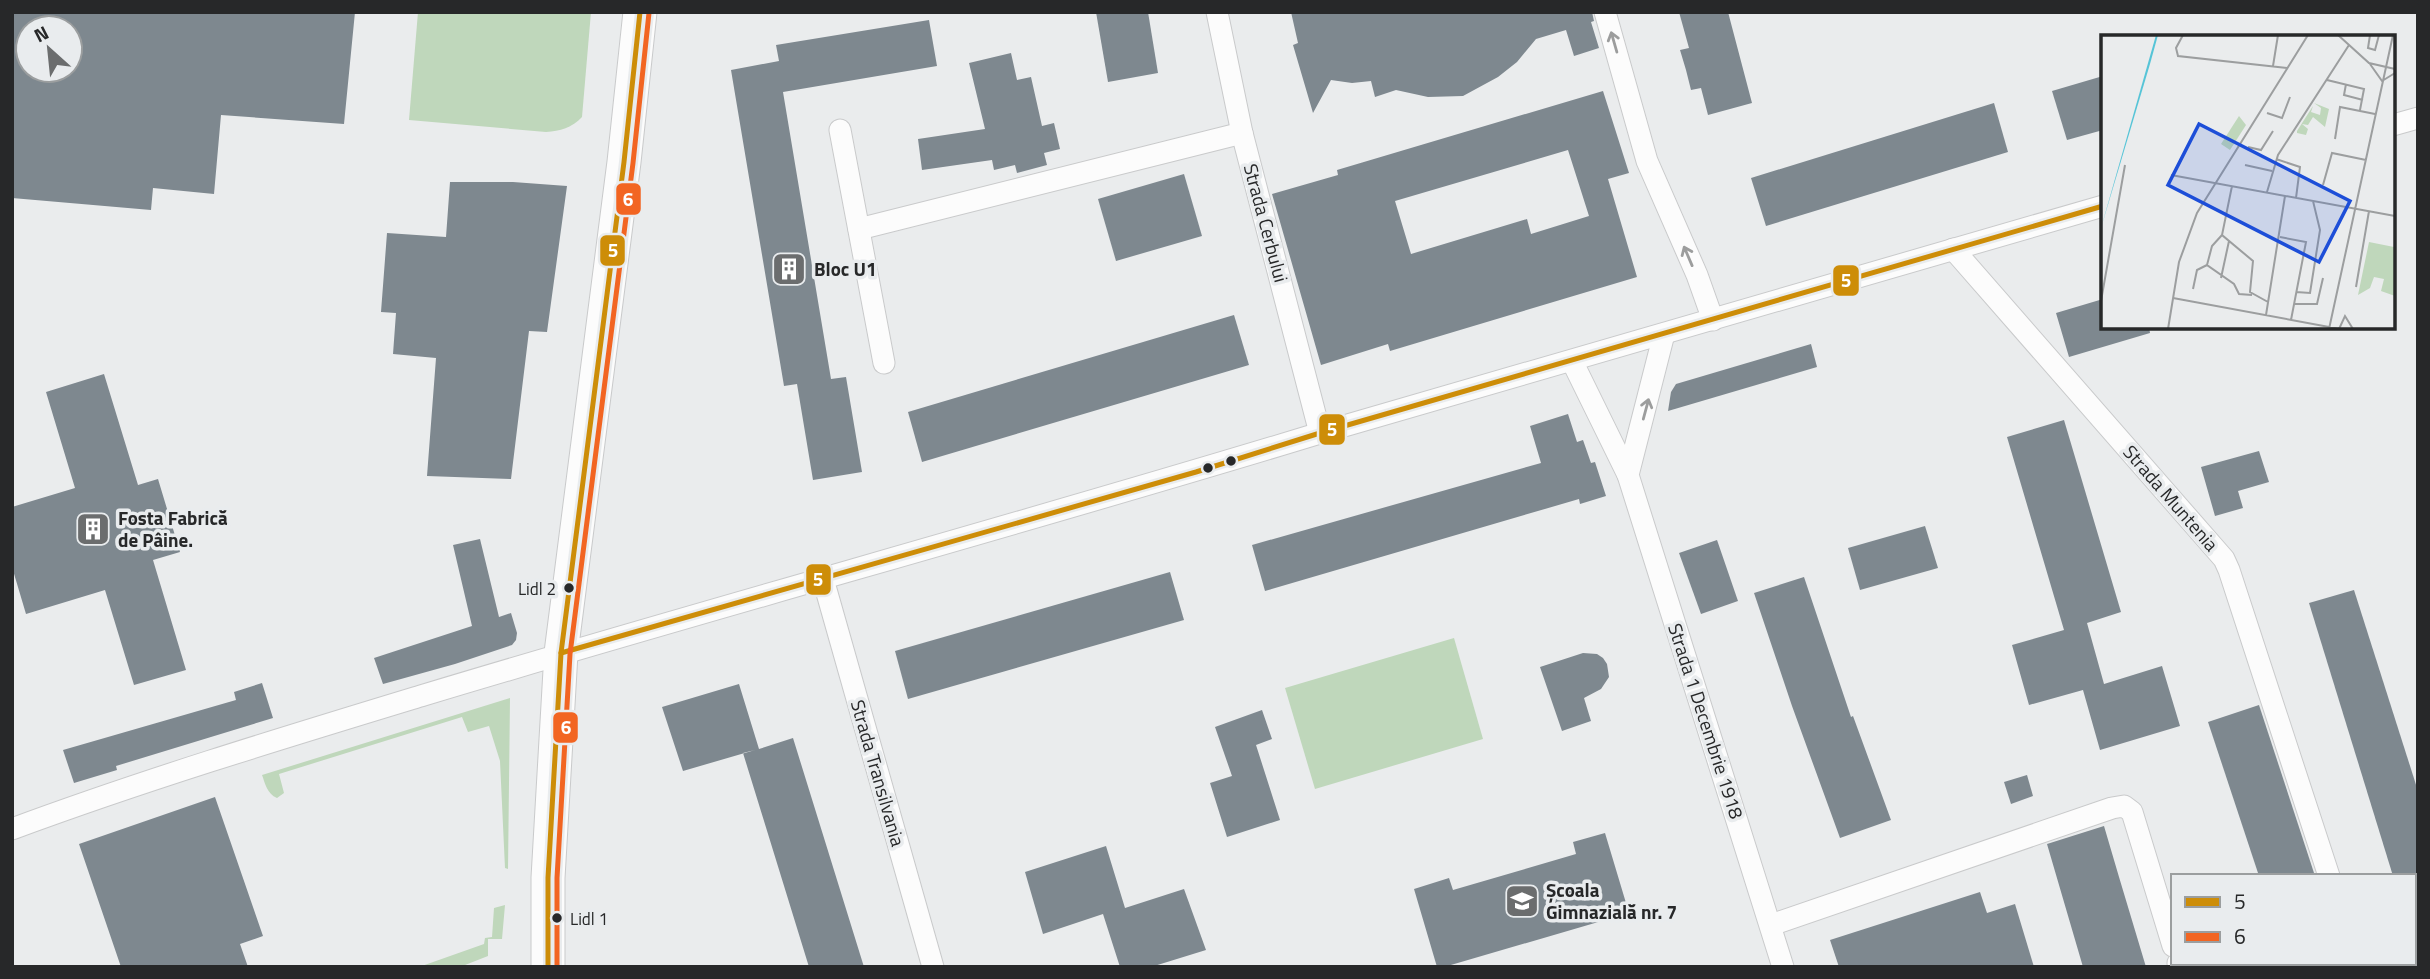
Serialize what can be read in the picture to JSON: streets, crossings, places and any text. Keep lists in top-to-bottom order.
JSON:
{
  "streets": {
    "street": [
      "Strada Cerbului",
      "Strada Muntenia",
      "Strada 1 Decembrie 1918",
      "Strada Transilvania"
    ]
  },
  "places": {
    "building": ["Bloc U1", "Fosta Fabrică de Pâine."],
    "other": ["Lidl 2", "Lidl 1"],
    "school or university": ["Școala Gimnazială nr. 7"]
  },
  "lines": ["transit line 5", "transit line 6"],
  "legend": ["5", "6"],
  "north": "top left"
}
